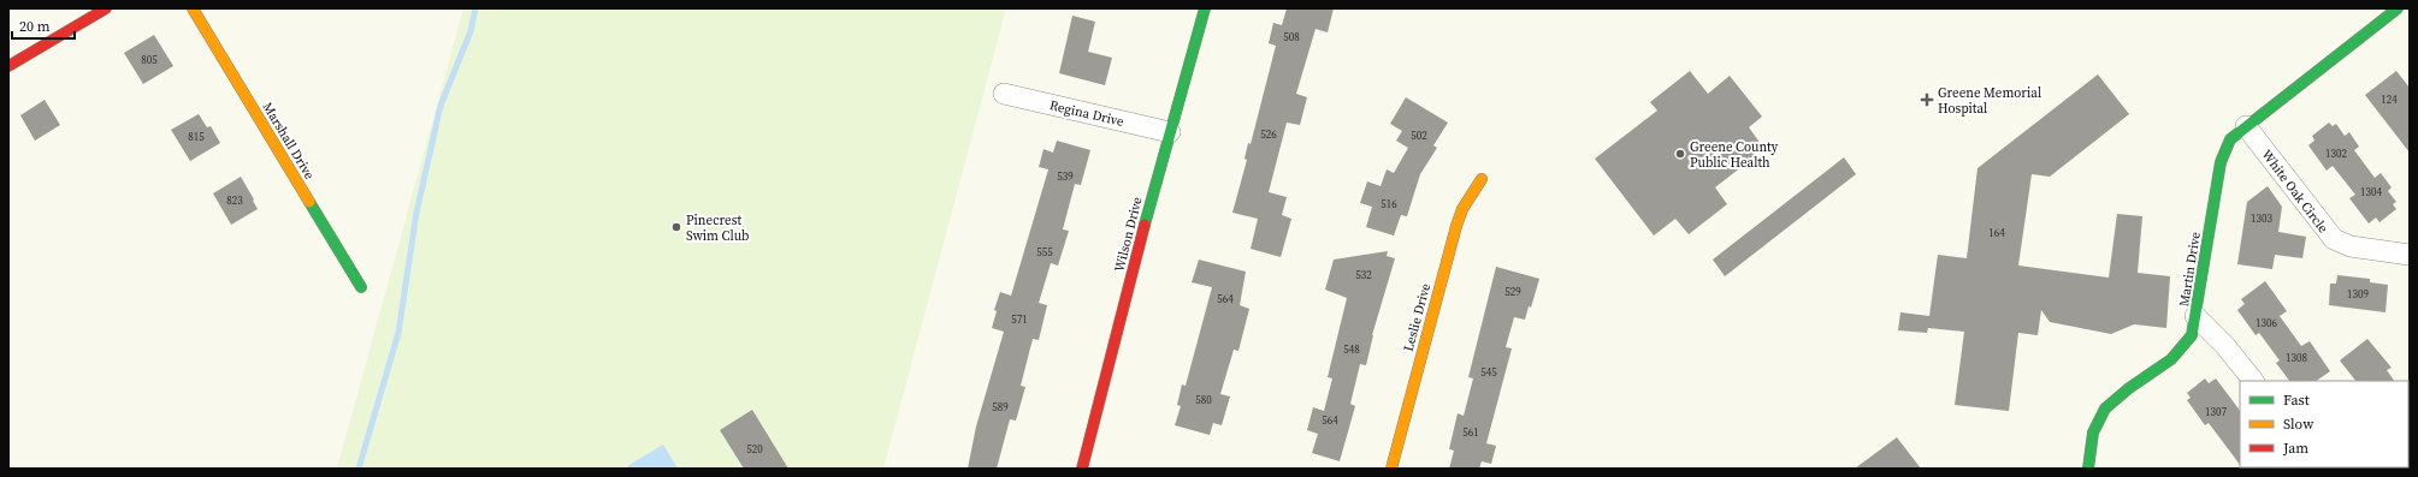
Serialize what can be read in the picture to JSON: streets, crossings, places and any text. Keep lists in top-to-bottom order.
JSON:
{
  "streets": {
    "street": [
      "Regina Drive",
      "Marshall Drive",
      "White Oak Circle",
      "Wilson Drive",
      "Martin Drive",
      "Leslie Drive"
    ]
  },
  "crossings": [
    ["Regina Drive", "Wilson Drive"],
    ["White Oak Circle", "Martin Drive"]
  ],
  "places": {
    "health": ["Greene Memorial Hospital"],
    "other": ["Greene County Public Health", "Pinecrest Swim Club"]
  },
  "house_numbers": [
    "508",
    "805",
    "124",
    "526",
    "502",
    "815",
    "1302",
    "539",
    "1304",
    "823",
    "516",
    "1303",
    "164",
    "555",
    "532",
    "529",
    "1309",
    "564",
    "571",
    "1306",
    "548",
    "1308",
    "545",
    "580",
    "589",
    "1307",
    "564",
    "561",
    "520"
  ],
  "legend": ["Fast", "Slow", "Jam"],
  "scale_bar": "20 m"
}
